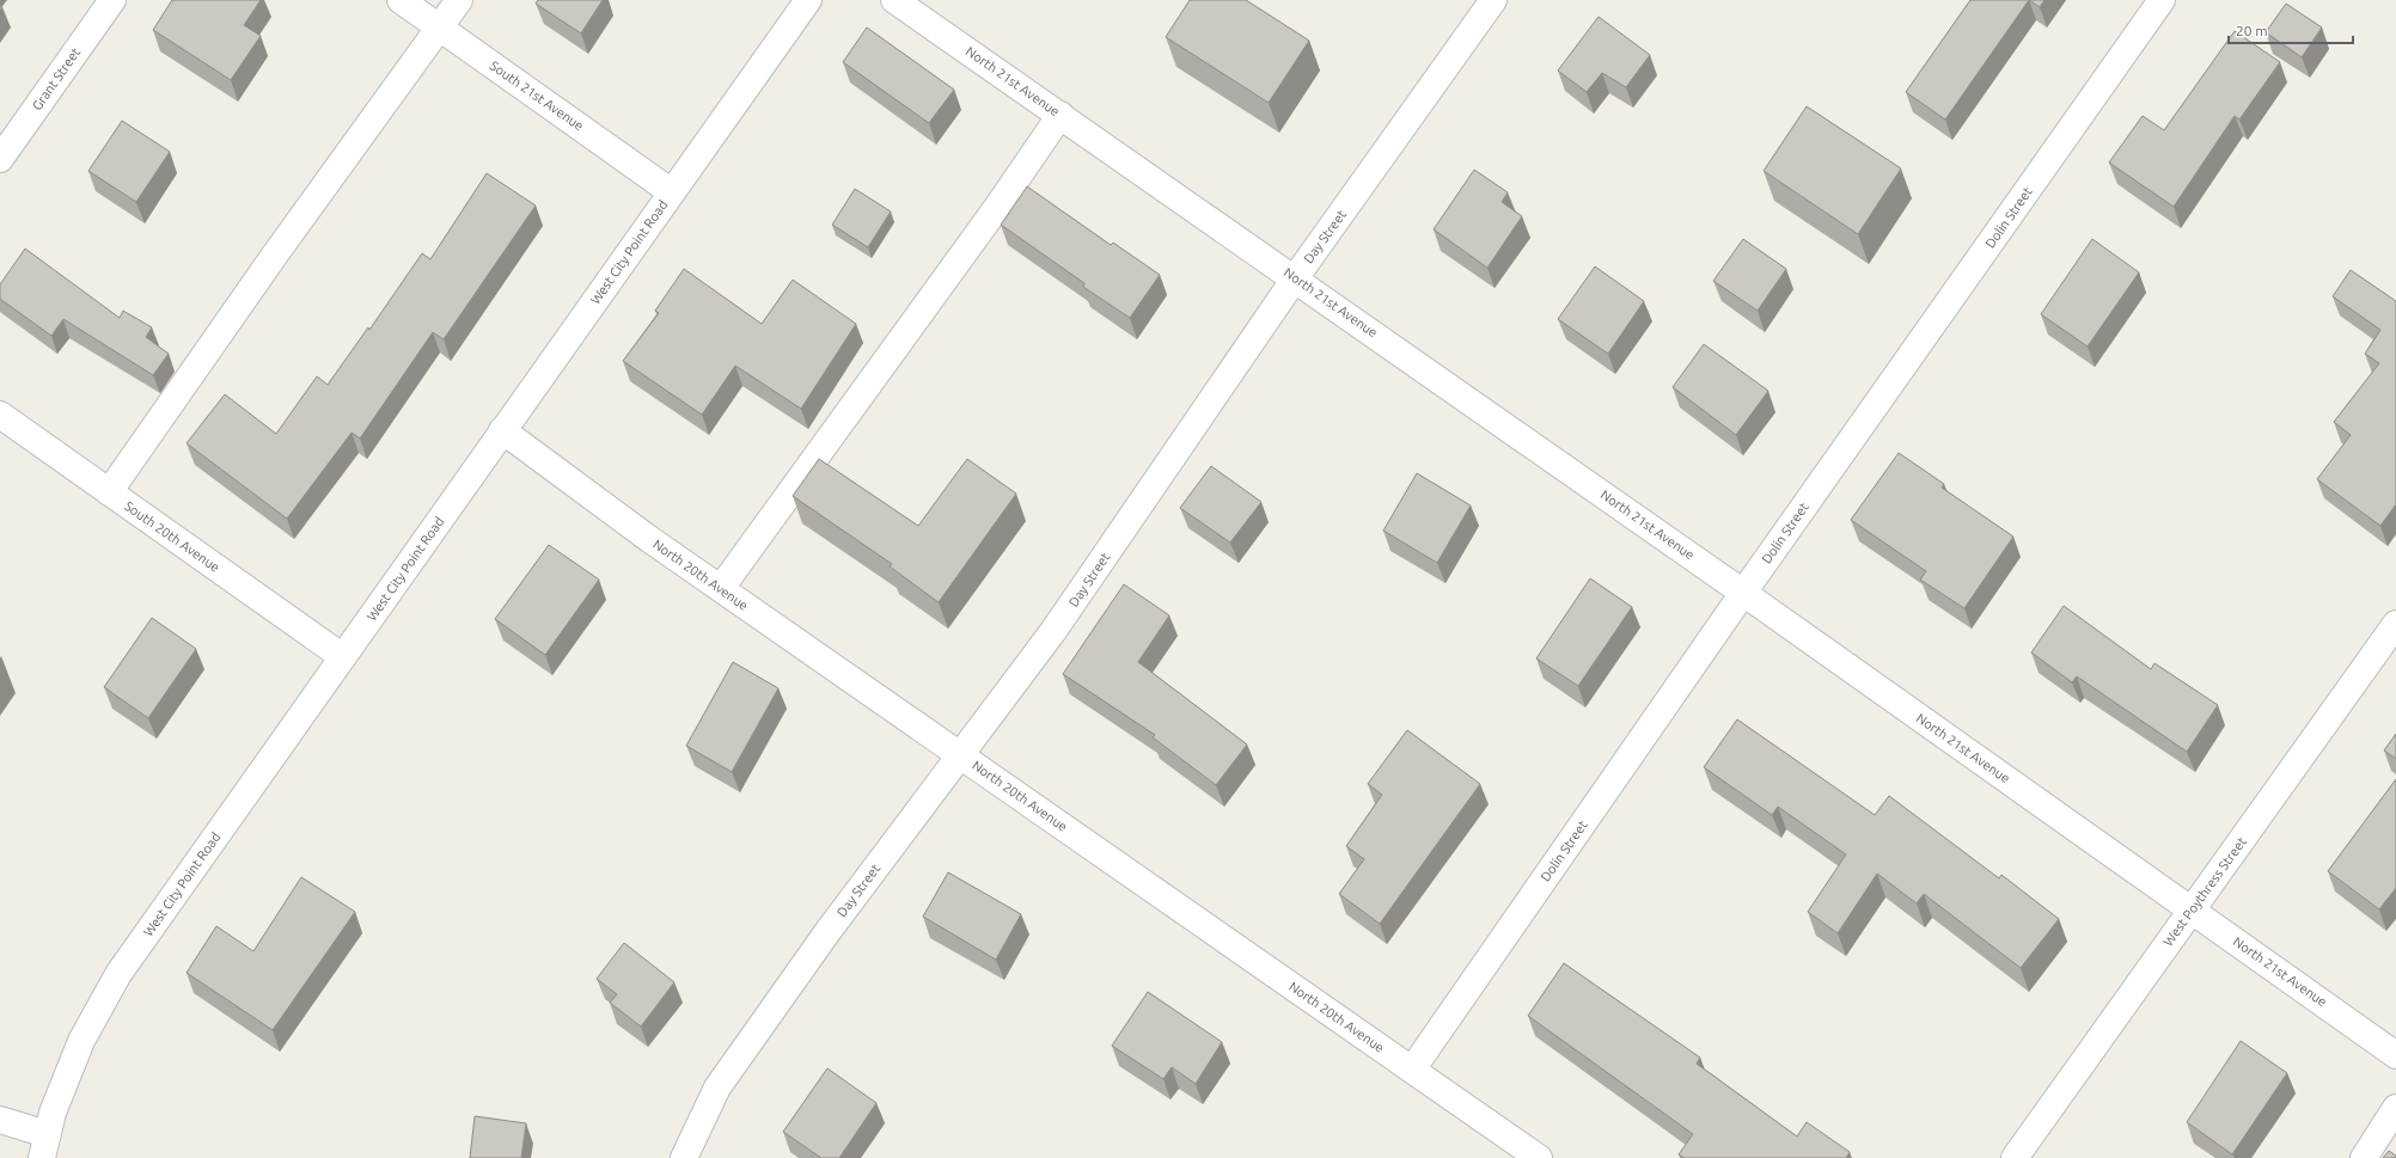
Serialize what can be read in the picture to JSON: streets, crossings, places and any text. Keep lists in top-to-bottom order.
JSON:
{
  "streets": {
    "street": [
      "Grant Street",
      "North 21st Avenue",
      "South 21st Avenue",
      "Dolin Street",
      "Day Street",
      "West City Point Road",
      "South 20th Avenue",
      "North 20th Avenue",
      "West Poythress Street"
    ]
  },
  "crossings": [
    ["North 21st Avenue", "Dolin Street"],
    ["North 21st Avenue", "Day Street"],
    ["North 21st Avenue", "West Poythress Street"],
    ["South 21st Avenue", "West City Point Road"],
    ["Dolin Street", "North 20th Avenue"],
    ["Day Street", "North 20th Avenue"],
    ["West City Point Road", "South 20th Avenue"],
    ["West City Point Road", "North 20th Avenue"]
  ],
  "scale_bar": "20 m"
}
